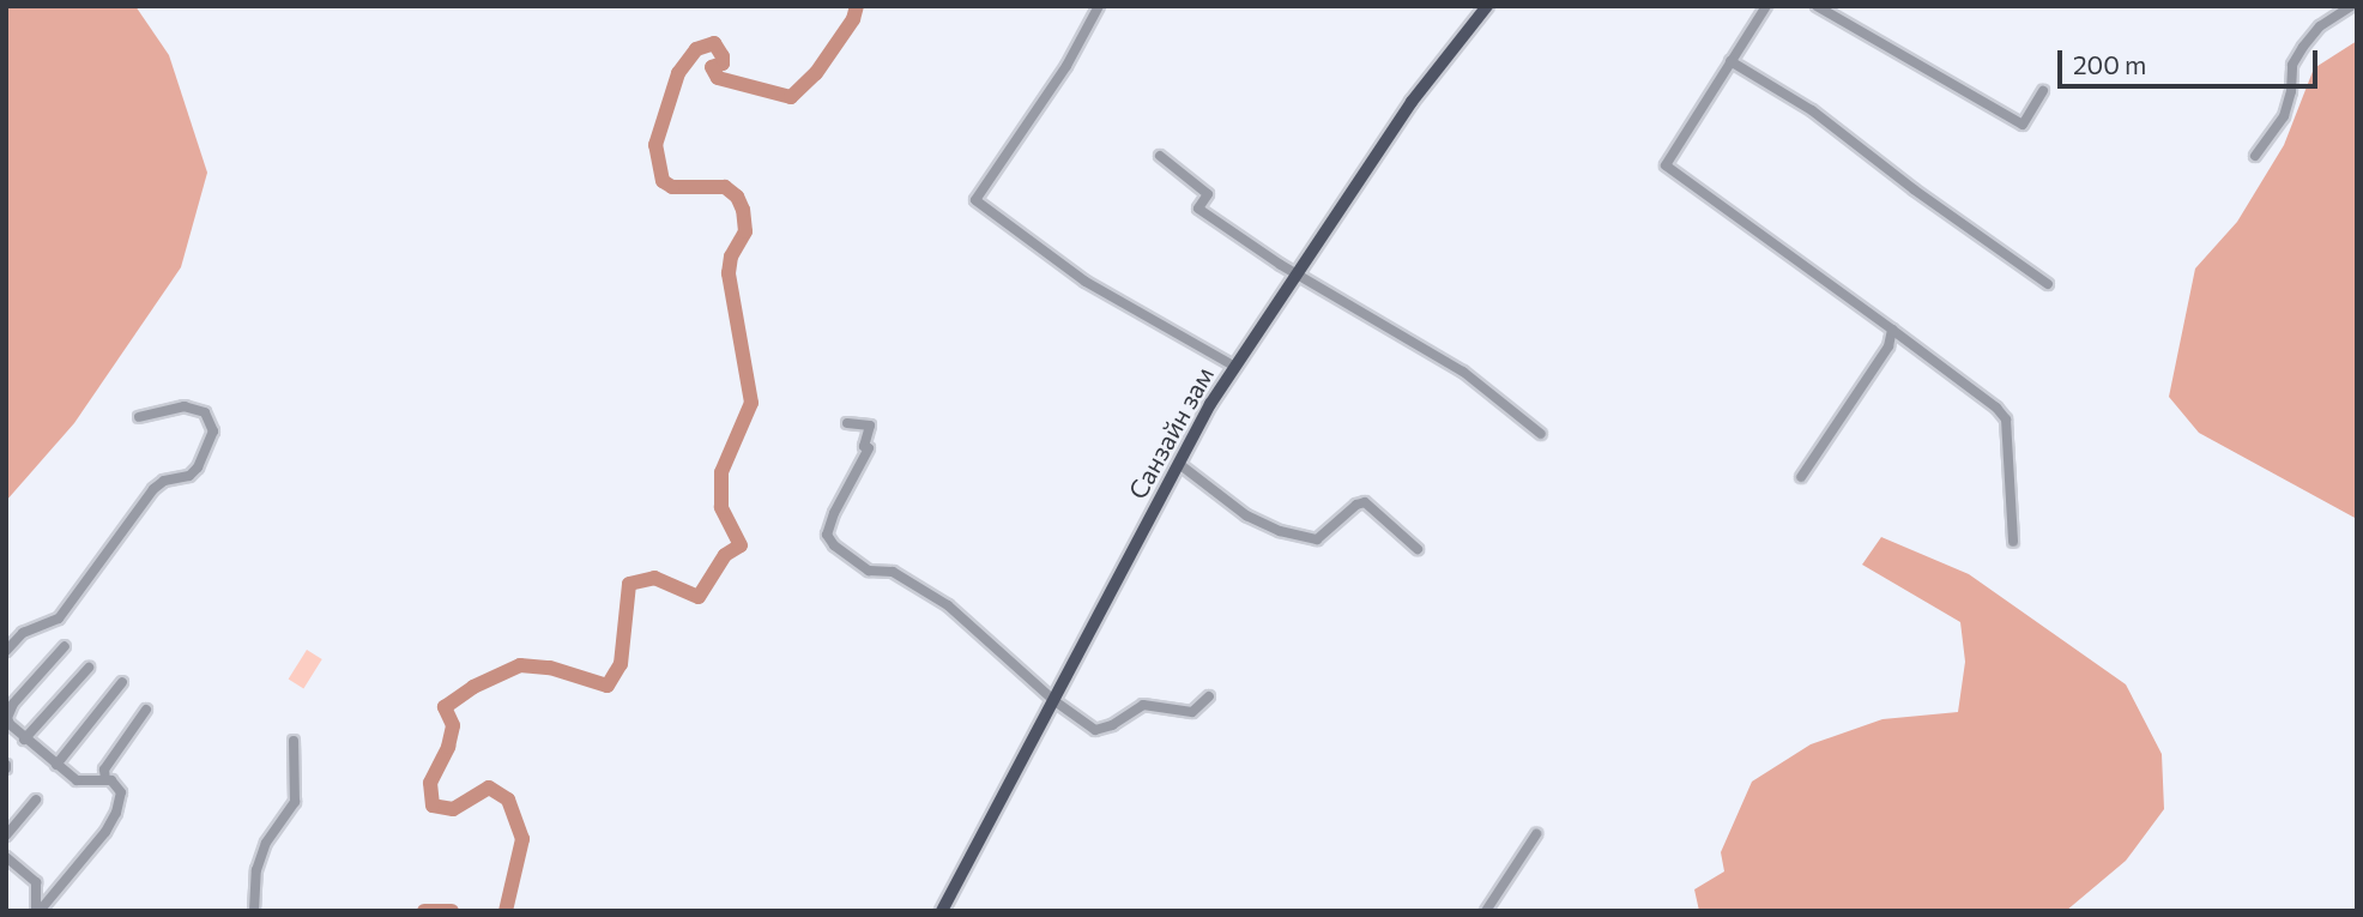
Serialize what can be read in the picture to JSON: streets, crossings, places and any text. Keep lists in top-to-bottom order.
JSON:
{
  "streets": {
    "main road": ["Санзайн зам"]
  },
  "scale_bar": "200 m"
}
